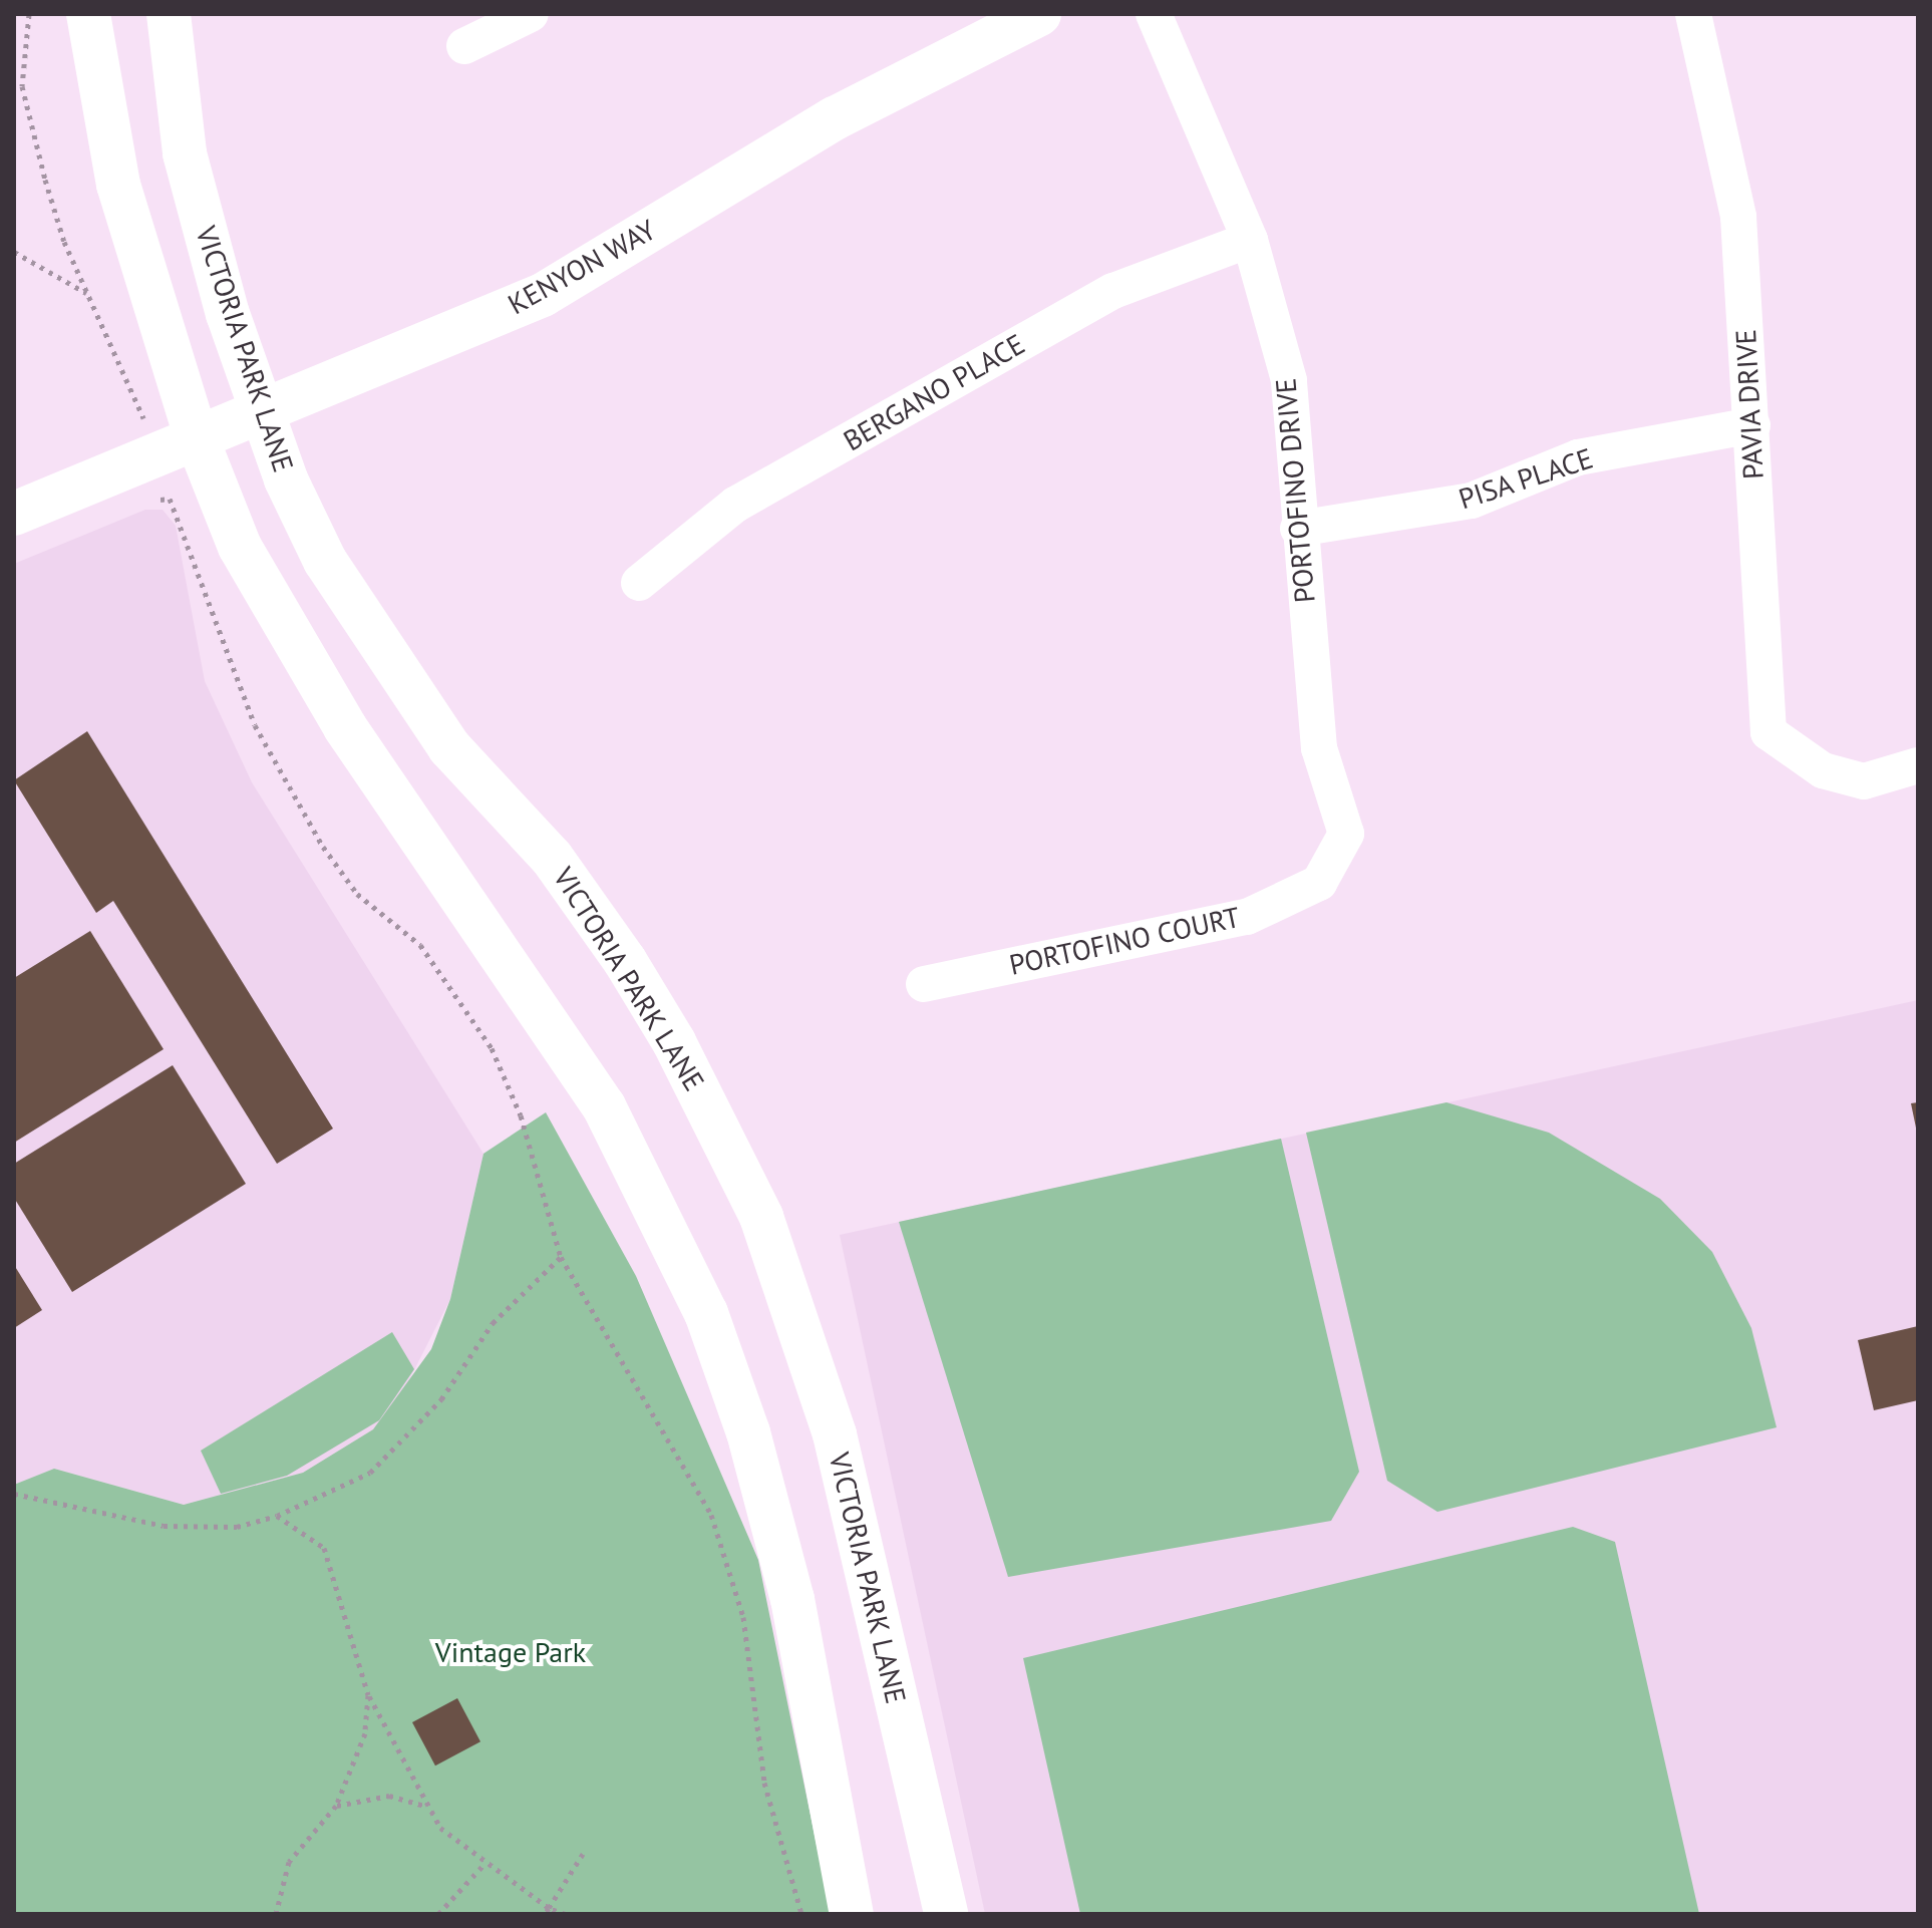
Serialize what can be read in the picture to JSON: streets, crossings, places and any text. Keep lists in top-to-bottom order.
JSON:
{
  "streets": {
    "street": [
      "KENYON WAY",
      "VICTORIA PARK LANE",
      "BERGANO PLACE",
      "PAVIA DRIVE",
      "PISA PLACE",
      "PORTOFINO DRIVE",
      "PORTOFINO COURT"
    ]
  },
  "crossings": [
    ["KENYON WAY", "VICTORIA PARK LANE"],
    ["BERGANO PLACE", "PORTOFINO DRIVE"],
    ["PAVIA DRIVE", "PISA PLACE"],
    ["PISA PLACE", "PORTOFINO DRIVE"],
    ["PORTOFINO DRIVE", "PORTOFINO COURT"]
  ],
  "parks": ["Vintage Park"]
}
